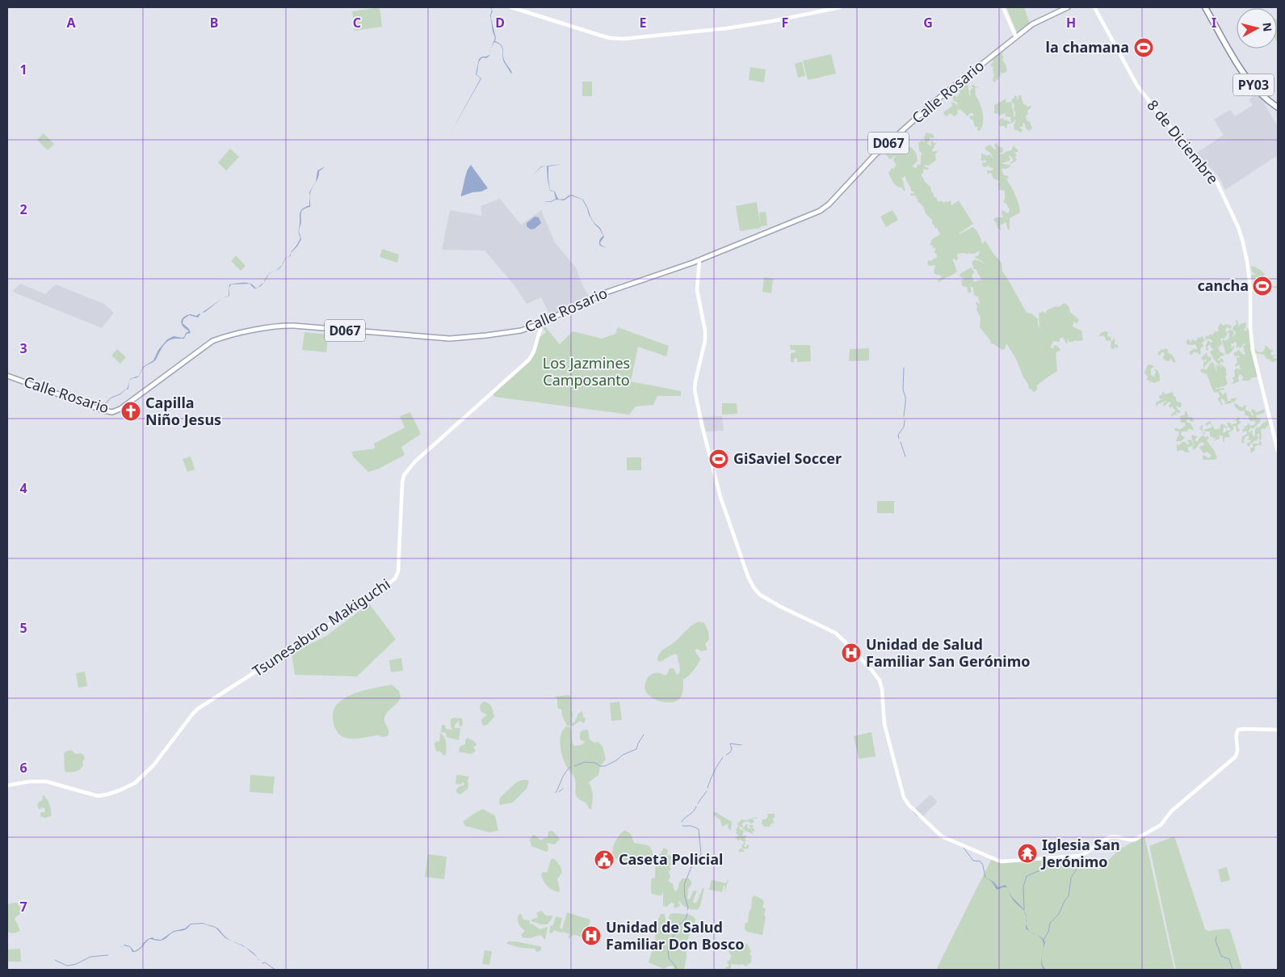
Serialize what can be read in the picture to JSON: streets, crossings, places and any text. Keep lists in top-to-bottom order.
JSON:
{
  "streets": {
    "highway": ["PY03"],
    "main road": ["Calle Rosario", "D067"],
    "street": ["8 de Diciembre", "Tsunesaburo Makiguchi"]
  },
  "crossings": [
    ["Calle Rosario", "Tsunesaburo Makiguchi"]
  ],
  "parks": ["Los Jazmines Camposanto"],
  "places": {
    "sports": ["la chamana", "cancha", "GiSaviel Soccer"],
    "church": ["Capilla Niño Jesus"],
    "hospital": ["Unidad de Salud Familiar San Gerónimo", "Unidad de Salud Familiar Don Bosco"],
    "temple": ["Iglesia San Jerónimo"],
    "public building": ["Caseta Policial"]
  },
  "north": "right",
  "grid": {
    "columns": [
      "A",
      "B",
      "C",
      "D",
      "E",
      "F",
      "G",
      "H",
      "I"
    ],
    "rows": [
      "1",
      "2",
      "3",
      "4",
      "5",
      "6",
      "7"
    ]
  }
}
